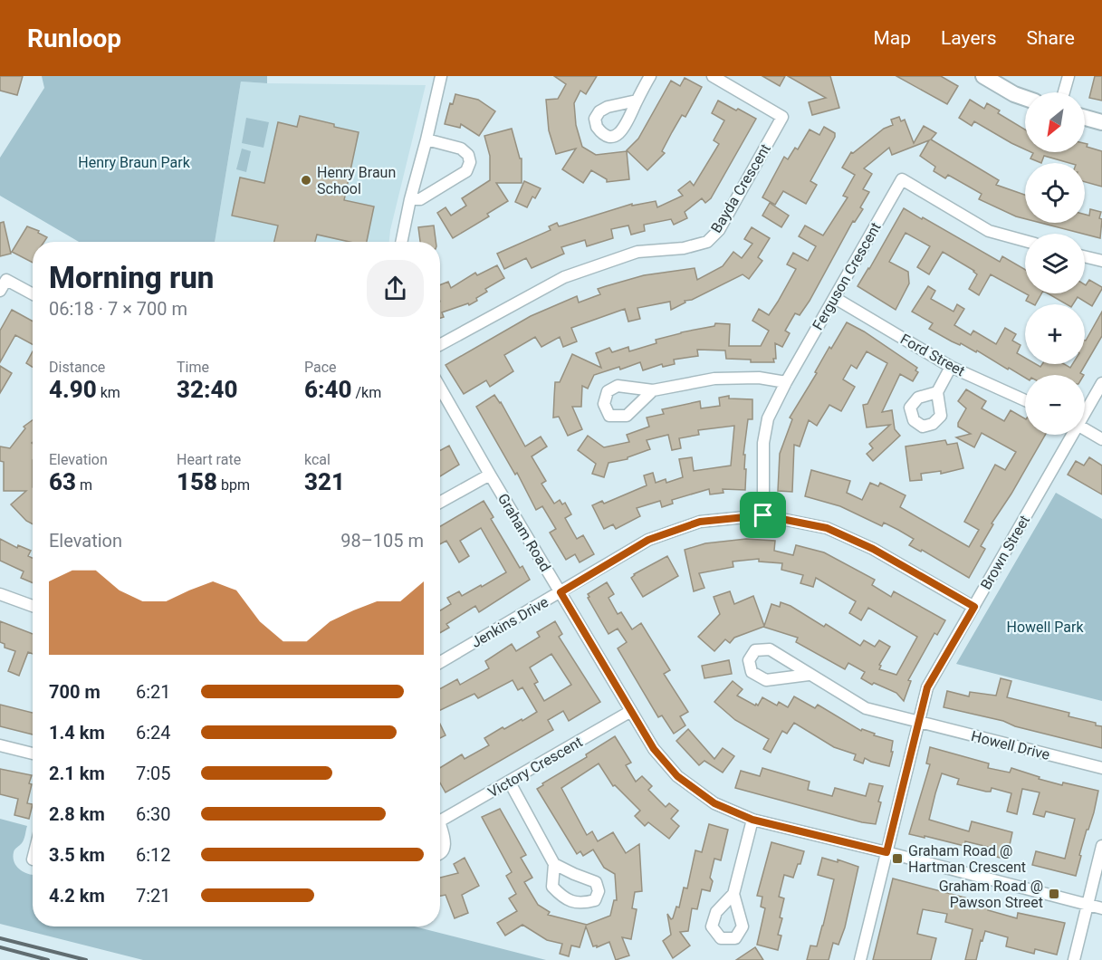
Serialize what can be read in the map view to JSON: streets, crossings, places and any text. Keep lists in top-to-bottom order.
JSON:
{
  "streets": {
    "street": [
      "Bayda Crescent",
      "Ferguson Crescent",
      "Ford Street",
      "Graham Road",
      "Brown Street",
      "Jenkins Drive",
      "Howell Drive",
      "Victory Crescent"
    ]
  },
  "crossings": [
    ["Ferguson Crescent", "Ford Street"],
    ["Ferguson Crescent", "Jenkins Drive"],
    ["Graham Road", "Brown Street"],
    ["Graham Road", "Jenkins Drive"],
    ["Graham Road", "Victory Crescent"],
    ["Brown Street", "Jenkins Drive"],
    ["Brown Street", "Howell Drive"]
  ],
  "parks": ["Henry Braun Park", "Howell Park"],
  "places": {
    "other": ["Henry Braun School"],
    "transit": ["Graham Road @ Hartman Crescent", "Graham Road @ Pawson Street"]
  },
  "north": "bottom left",
  "page": {
    "header": "Runloop",
    "nav": ["Map", "Layers", "Share"],
    "map_buttons": ["+", "−"],
    "heading": ["Morning run", "06:18 · 7 × 700 m"],
    "stats": [
      ["Distance", "4.90 km"],
      ["Time", "32:40"],
      ["Pace", "6:40 /km"],
      ["Elevation", "63 m"],
      ["Heart rate", "158 bpm"],
      ["kcal", "321"]
    ],
    "chart": ["Elevation", "98–105 m"],
    "list": [
      {
        "name": "700 m",
        "note": "6:21"
      },
      {
        "name": "1.4 km",
        "note": "6:24"
      },
      {
        "name": "2.1 km",
        "note": "7:05"
      },
      {
        "name": "2.8 km",
        "note": "6:30"
      },
      {
        "name": "3.5 km",
        "note": "6:12"
      },
      {
        "name": "4.2 km",
        "note": "7:21"
      }
    ]
  }
}
